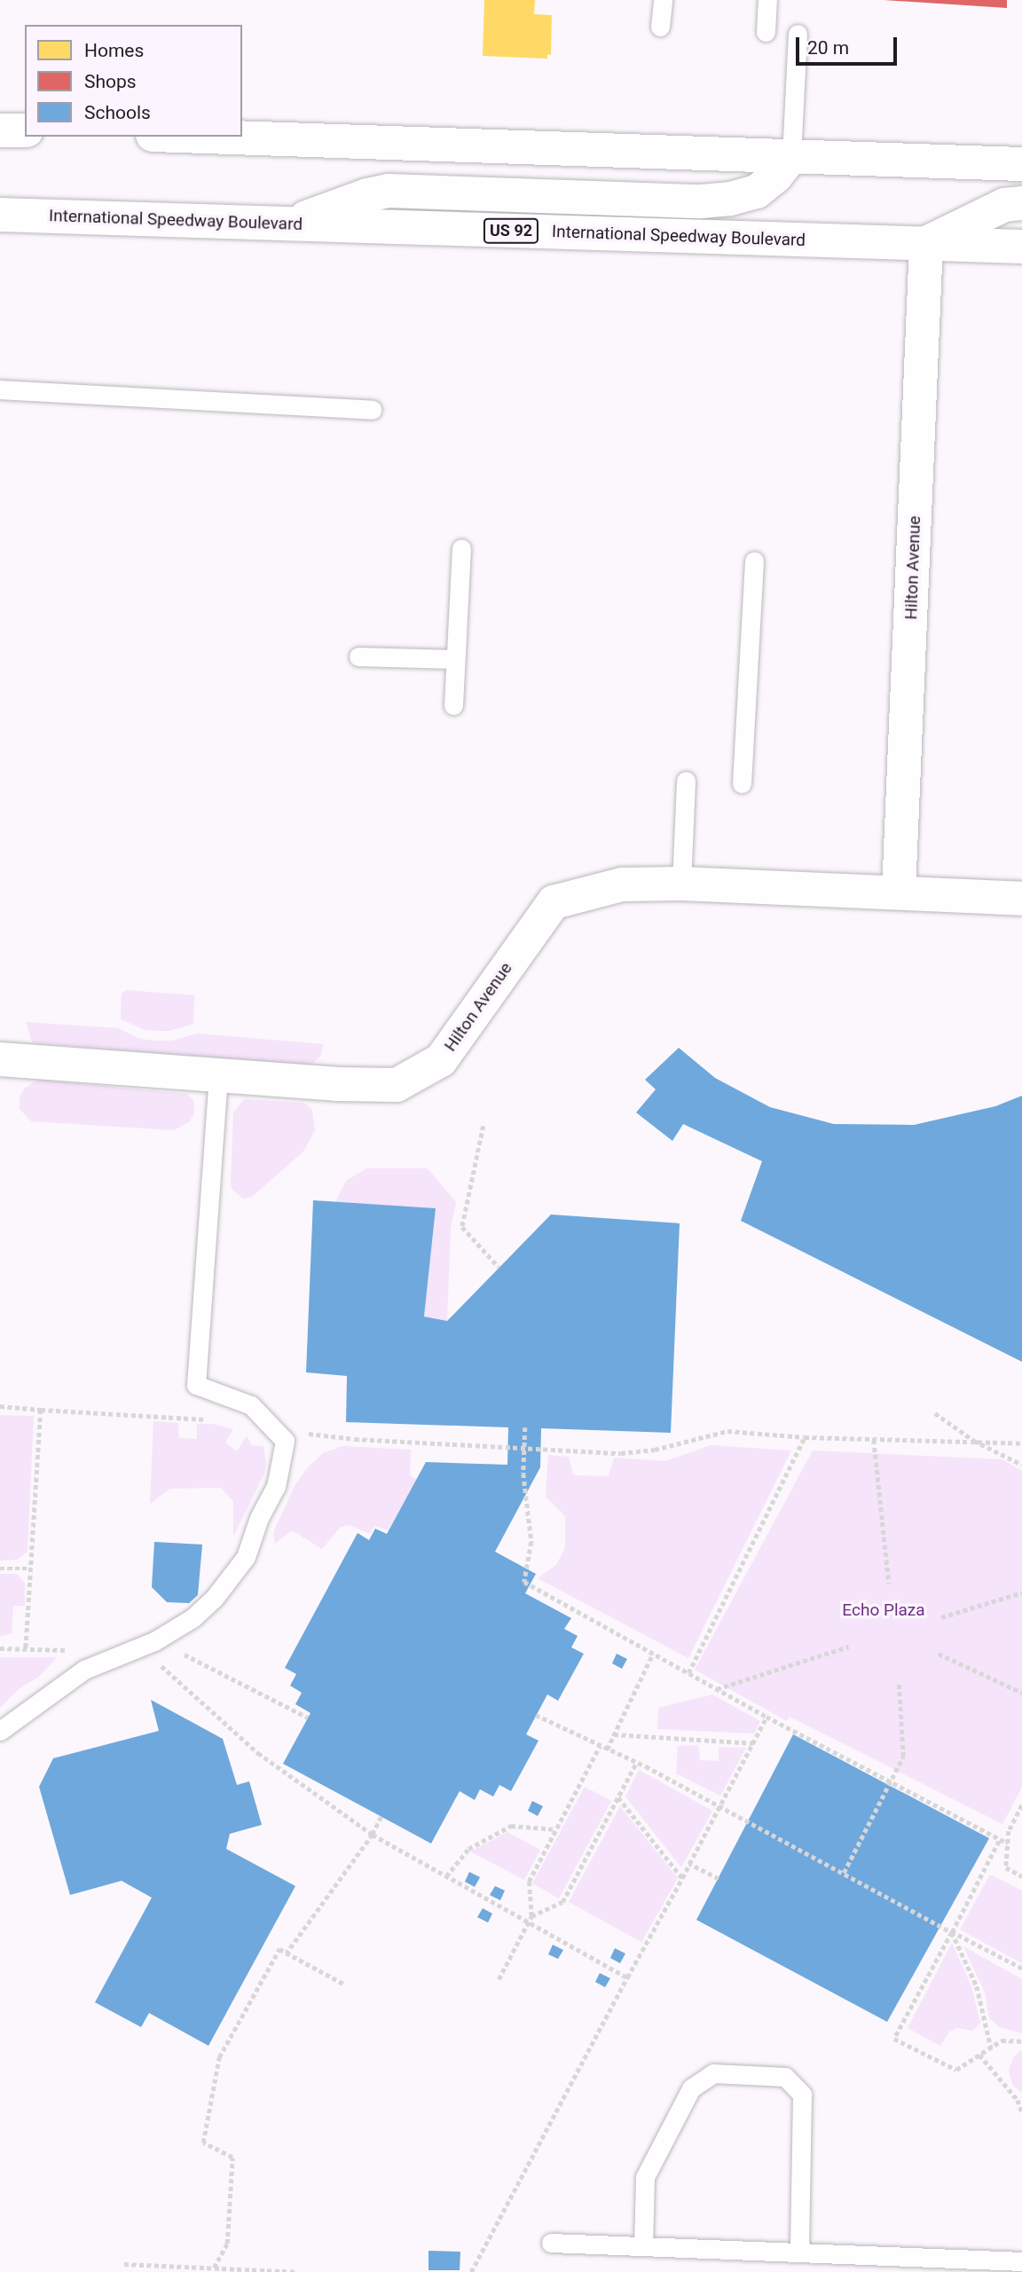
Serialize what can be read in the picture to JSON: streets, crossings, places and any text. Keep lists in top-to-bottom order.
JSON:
{
  "streets": {
    "main road": ["International Speedway Boulevard", "US 92", "Hilton Avenue"]
  },
  "crossings": [
    ["International Speedway Boulevard", "Hilton Avenue"]
  ],
  "parks": ["Echo Plaza"],
  "legend": ["Homes", "Shops", "Schools"],
  "scale_bar": "20 m"
}
